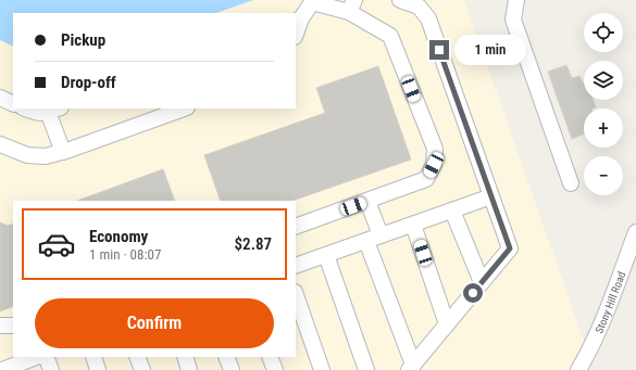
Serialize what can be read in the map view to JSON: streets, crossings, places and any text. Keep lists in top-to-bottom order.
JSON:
{
  "streets": {
    "street": ["Stony Hill Road"]
  },
  "page": {
    "map_buttons": ["+", "−"],
    "banner": ["Pickup", "Drop-off"],
    "bubble": "1 min",
    "list": [
      {
        "name": "Economy",
        "note": "1 min · 08:07",
        "value": "$2.87"
      }
    ],
    "buttons": "Confirm"
  }
}
